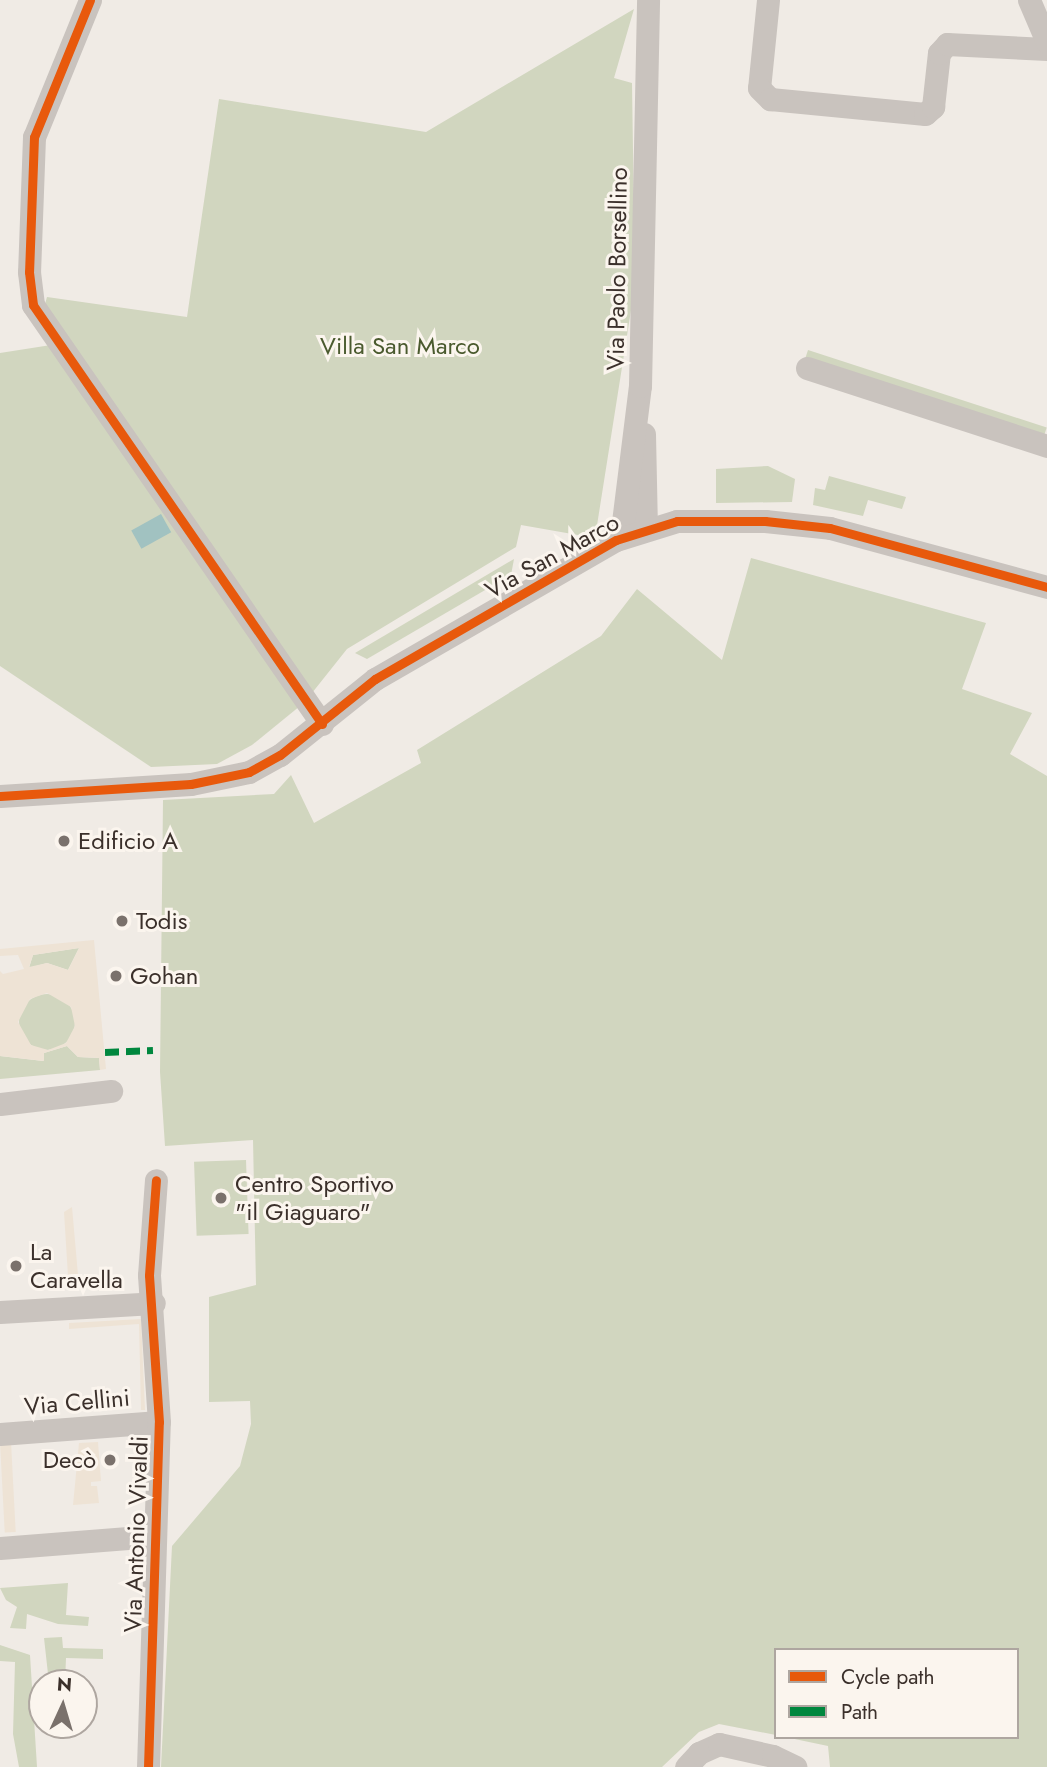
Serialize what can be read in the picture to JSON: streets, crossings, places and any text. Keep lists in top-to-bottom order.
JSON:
{
  "streets": {
    "street": [
      "Via Paolo Borsellino",
      "Via San Marco",
      "Via Cellini",
      "Via Antonio Vivaldi"
    ]
  },
  "crossings": [
    ["Via Paolo Borsellino", "Via San Marco"],
    ["Via Cellini", "Via Antonio Vivaldi"]
  ],
  "parks": ["Villa San Marco"],
  "places": [
    "Edificio A",
    "Todis",
    "Gohan",
    "Centro Sportivo \"il Giaguaro\"",
    "La Caravella",
    "Decò"
  ],
  "legend": ["Cycle path", "Path"],
  "north": "top"
}
